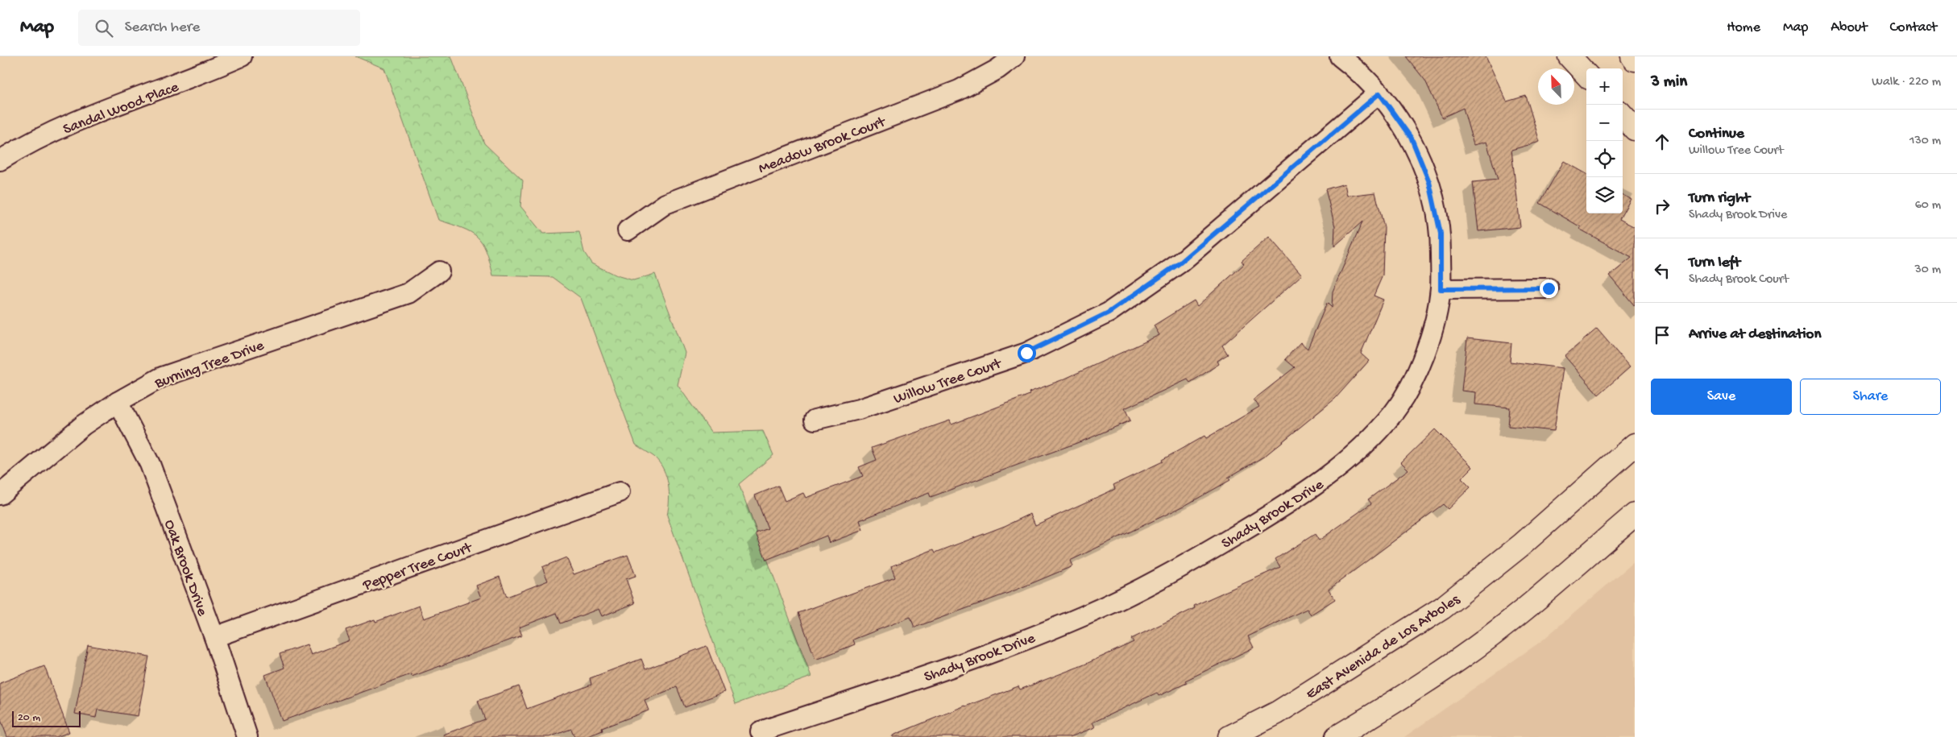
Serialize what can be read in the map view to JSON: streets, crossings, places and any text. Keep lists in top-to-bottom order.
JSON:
{
  "streets": {
    "main road": ["East Avenida de Los Arboles"],
    "street": [
      "Sandal Wood Place",
      "Meadow Brook Court",
      "Burning Tree Drive",
      "Willow Tree Court",
      "Shady Brook Drive",
      "Pepper Tree Court",
      "Oak Brook Drive"
    ]
  },
  "crossings": [
    ["Burning Tree Drive", "Oak Brook Drive"],
    ["Willow Tree Court", "Shady Brook Drive"],
    ["Pepper Tree Court", "Oak Brook Drive"]
  ],
  "scale_bar": "20 m",
  "north": "top left",
  "page": {
    "header": "Map",
    "search": "Search here",
    "nav": [
      "Home",
      "Map",
      "About",
      "Contact"
    ],
    "heading": ["3 min", "Walk · 220 m"],
    "map_buttons": ["+", "−"],
    "list": [
      ["Continue", "Willow Tree Court", "130 m"],
      ["Turn right", "Shady Brook Drive", "60 m"],
      ["Turn left", "Shady Brook Court", "30 m"],
      "Arrive at destination"
    ],
    "buttons": ["Save", "Share"],
    "scale": "20 m"
  }
}
